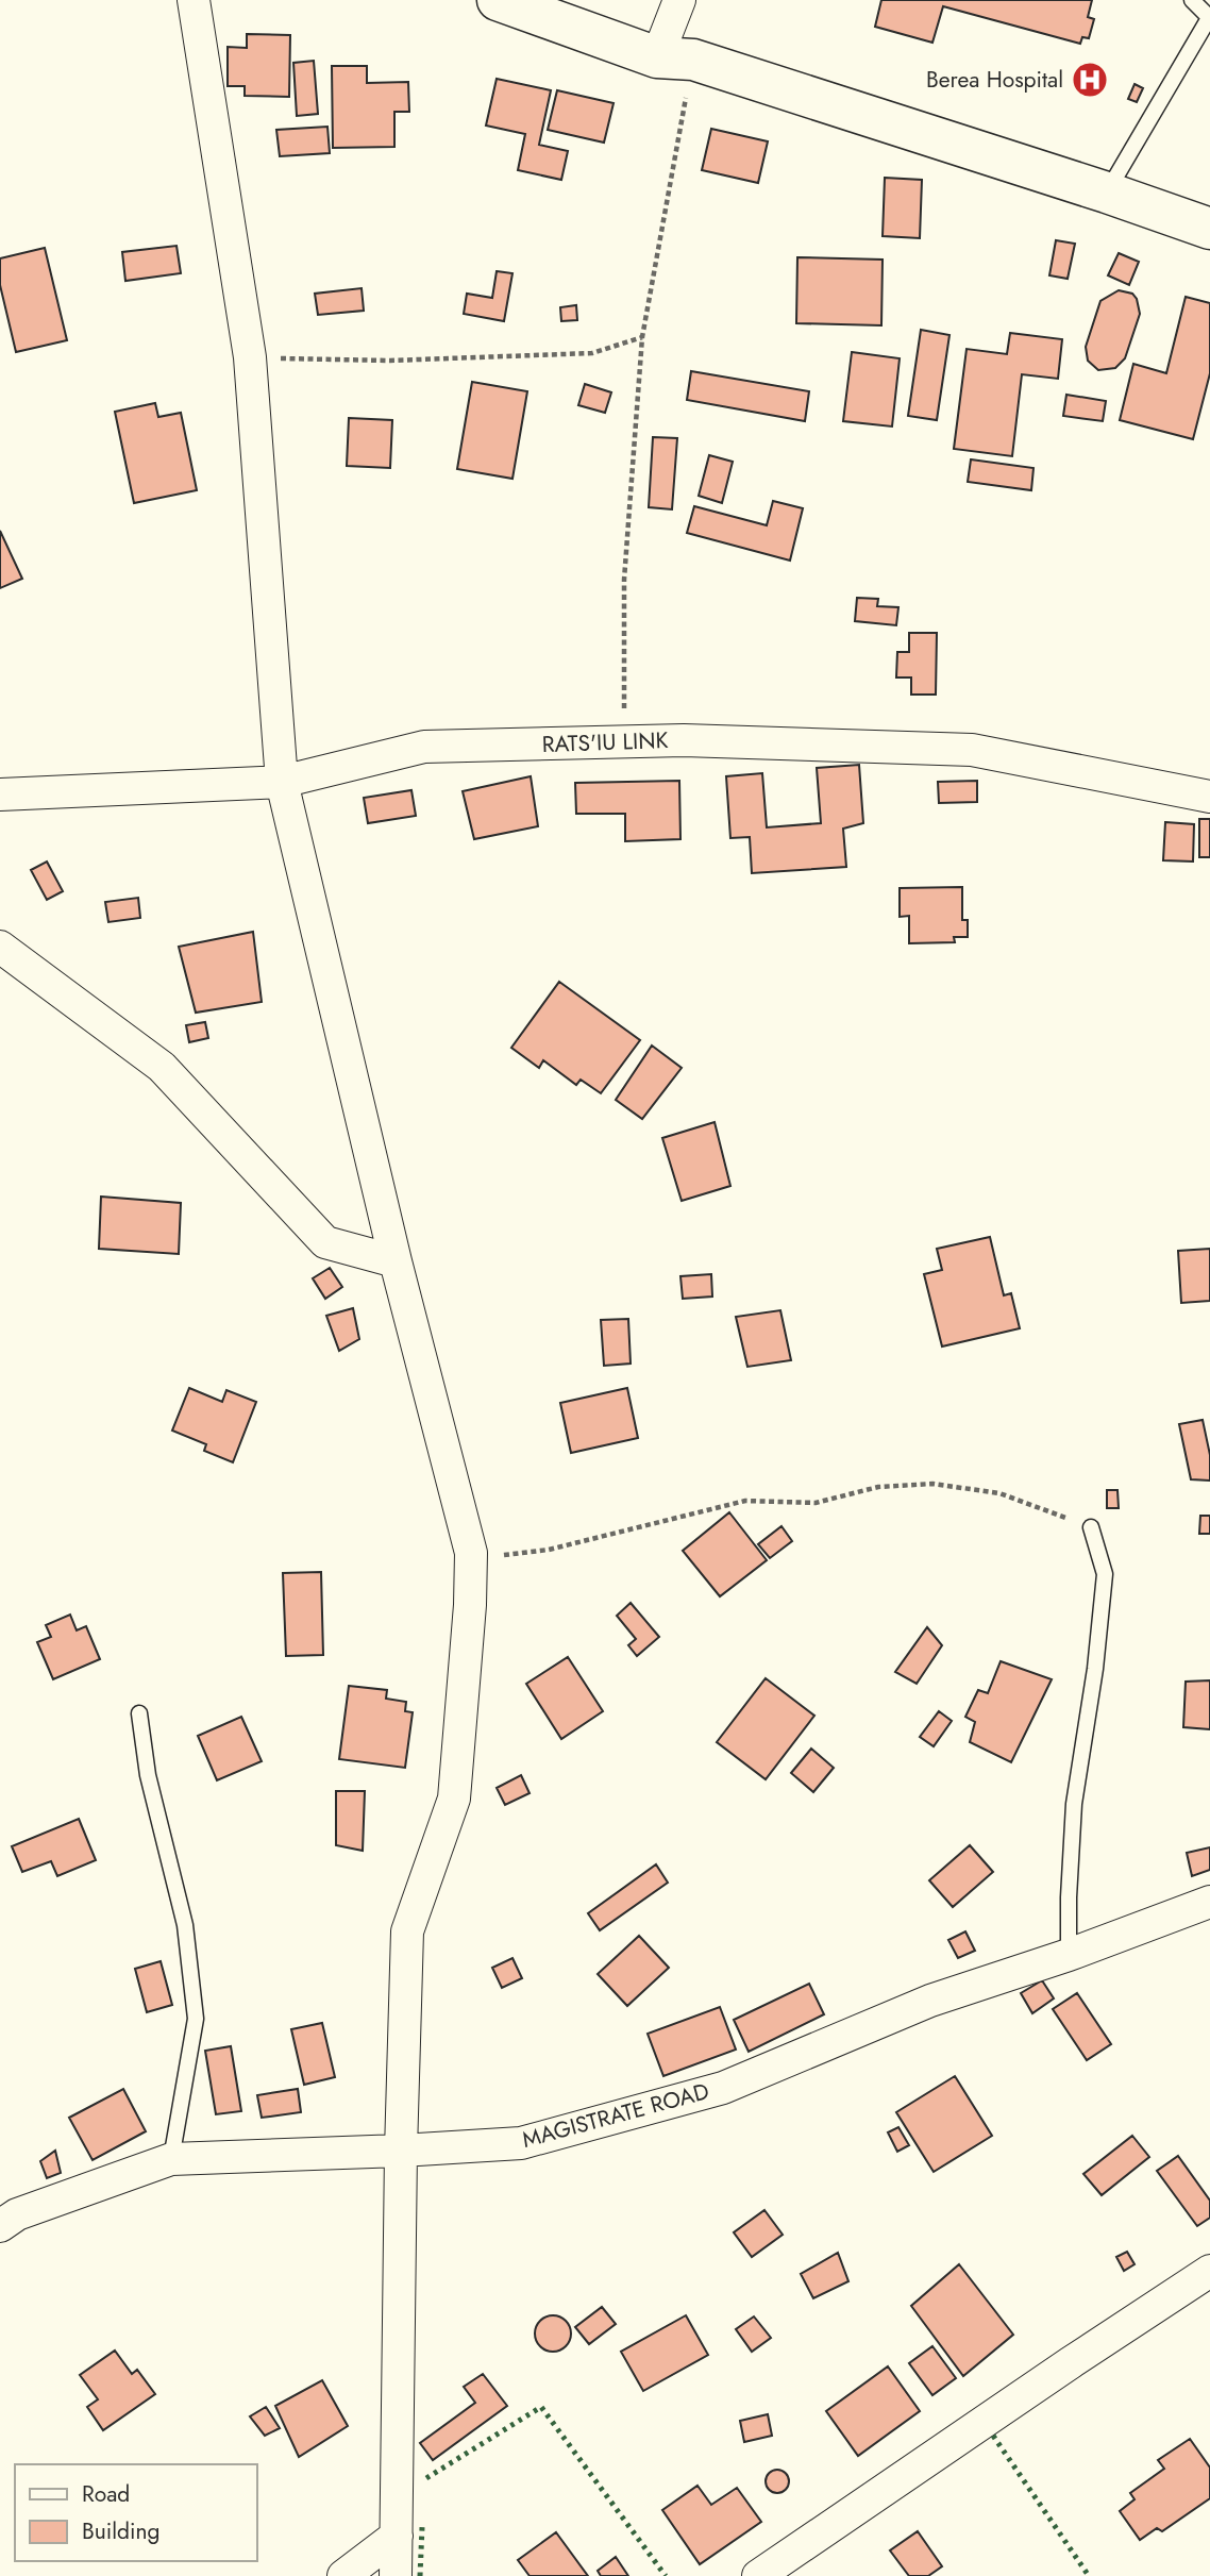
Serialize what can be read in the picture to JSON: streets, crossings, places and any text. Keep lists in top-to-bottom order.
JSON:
{
  "streets": {
    "street": ["RATS'IU LINK", "MAGISTRATE ROAD"]
  },
  "places": {
    "hospital": ["Berea Hospital"]
  },
  "legend": ["Road", "Building"]
}
